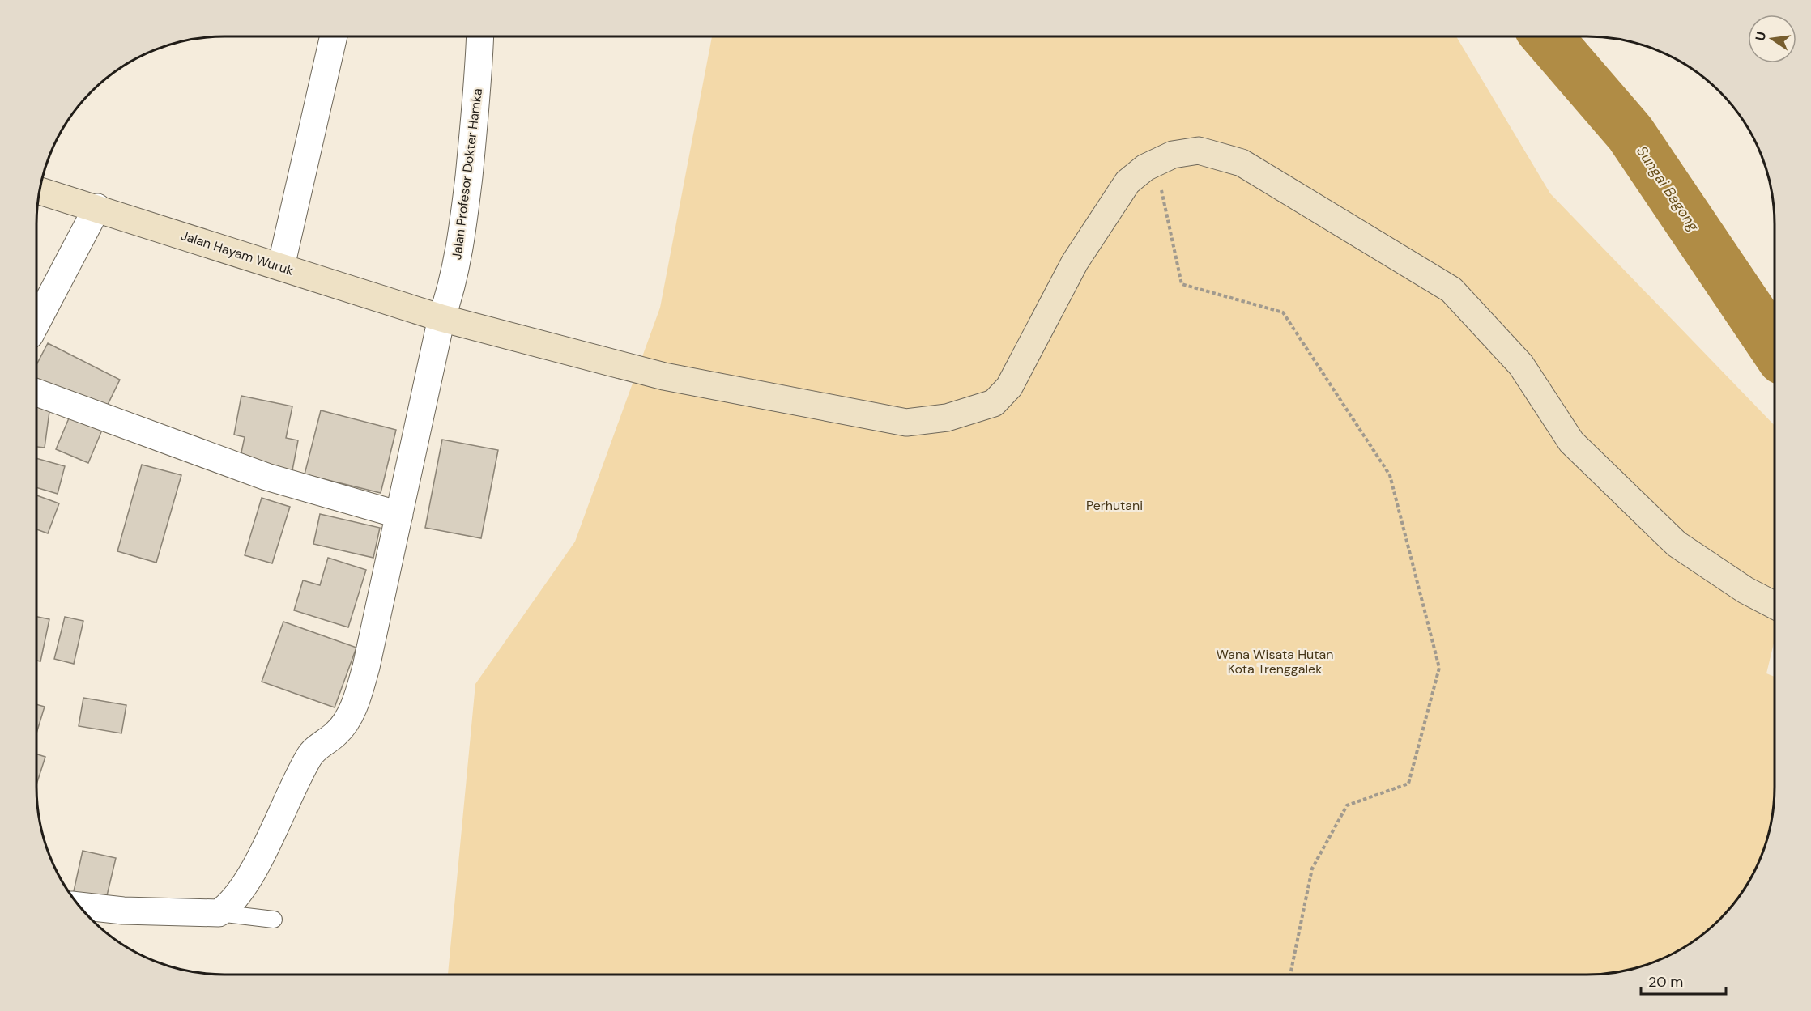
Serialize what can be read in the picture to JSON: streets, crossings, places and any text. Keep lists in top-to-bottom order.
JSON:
{
  "streets": {
    "street": ["Jalan Profesor Dokter Hamka", "Jalan Hayam Wuruk"]
  },
  "crossings": [
    ["Jalan Profesor Dokter Hamka", "Jalan Hayam Wuruk"]
  ],
  "water": ["Sungai Bagong"],
  "parks": ["Perhutani", "Wana Wisata Hutan Kota Trenggalek"],
  "scale_bar": "20 m",
  "north": "left"
}
